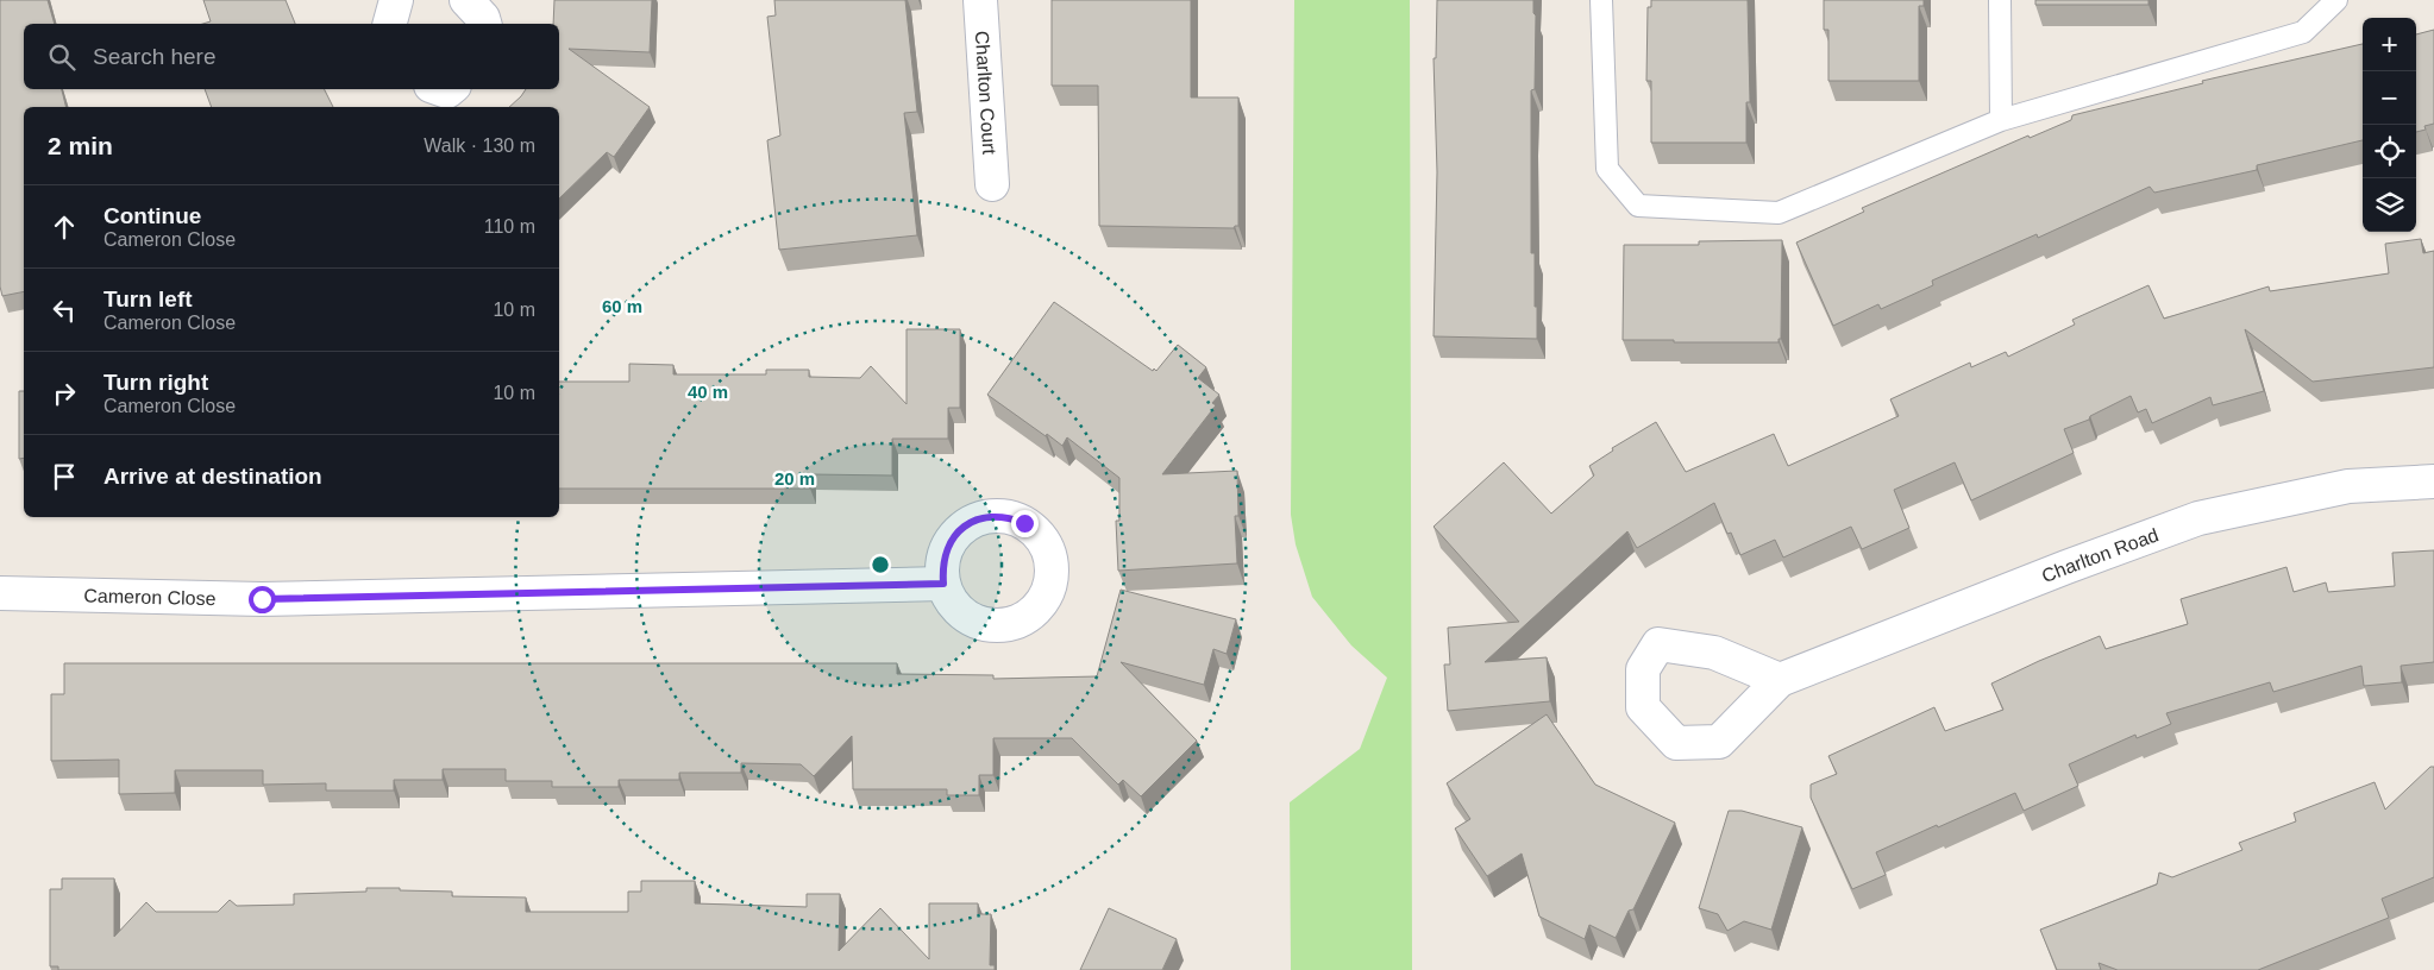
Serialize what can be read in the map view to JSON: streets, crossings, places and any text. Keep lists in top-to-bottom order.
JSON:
{
  "streets": {
    "street": ["Charlton Court", "Charlton Road", "Cameron Close"]
  },
  "page": {
    "map_buttons": ["+", "−"],
    "search": "Search here",
    "heading": ["2 min", "Walk · 130 m"],
    "list": [
      ["Continue", "Cameron Close", "110 m"],
      ["Turn left", "Cameron Close", "10 m"],
      ["Turn right", "Cameron Close", "10 m"],
      "Arrive at destination"
    ]
  },
  "rings": ["60 m", "40 m", "20 m"]
}
